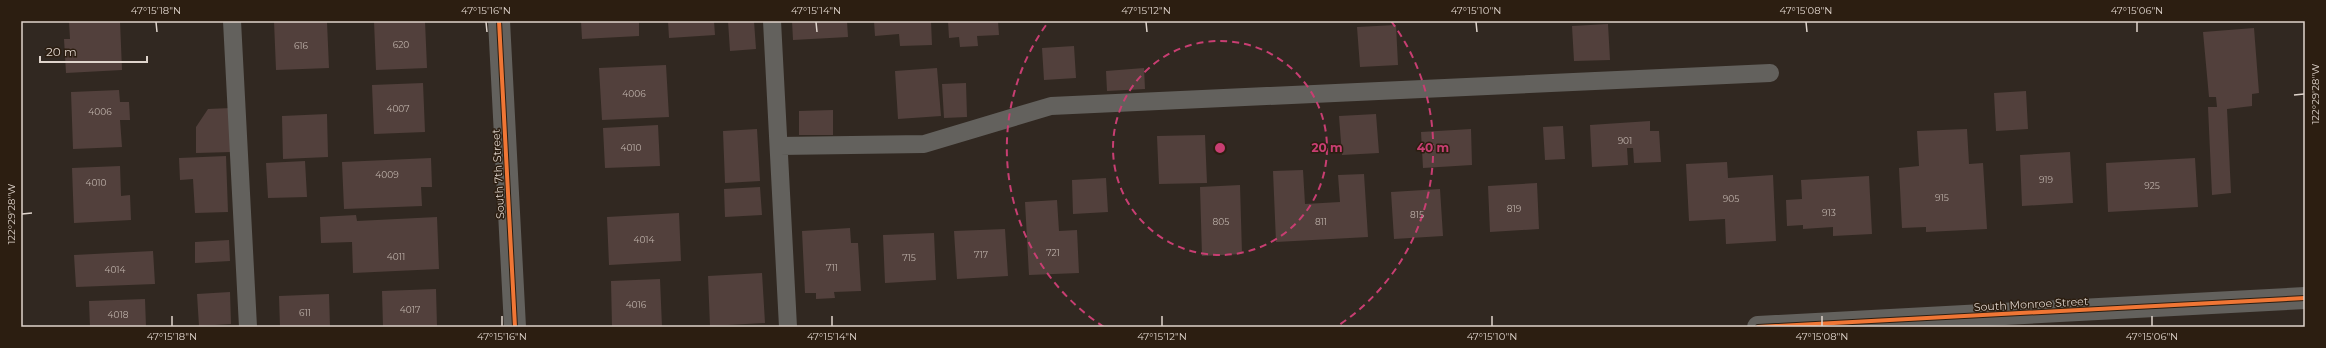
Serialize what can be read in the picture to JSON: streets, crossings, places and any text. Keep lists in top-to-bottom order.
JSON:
{
  "streets": {
    "street": ["South 7th Street", "South Monroe Street"]
  },
  "house_numbers": [
    "620",
    "616",
    "4006",
    "4007",
    "4006",
    "901",
    "4010",
    "4009",
    "919",
    "4010",
    "925",
    "915",
    "905",
    "819",
    "913",
    "815",
    "805",
    "811",
    "4014",
    "721",
    "717",
    "4011",
    "715",
    "711",
    "4014",
    "4016",
    "4017",
    "611",
    "4018"
  ],
  "scale_bar": "20 m",
  "coordinates": [
    "47°15'18\"N",
    "47°15'16\"N",
    "47°15'14\"N",
    "47°15'12\"N",
    "47°15'10\"N",
    "47°15'08\"N",
    "47°15'06\"N",
    "122°29'28\"W"
  ],
  "rings": ["20 m", "40 m"]
}
